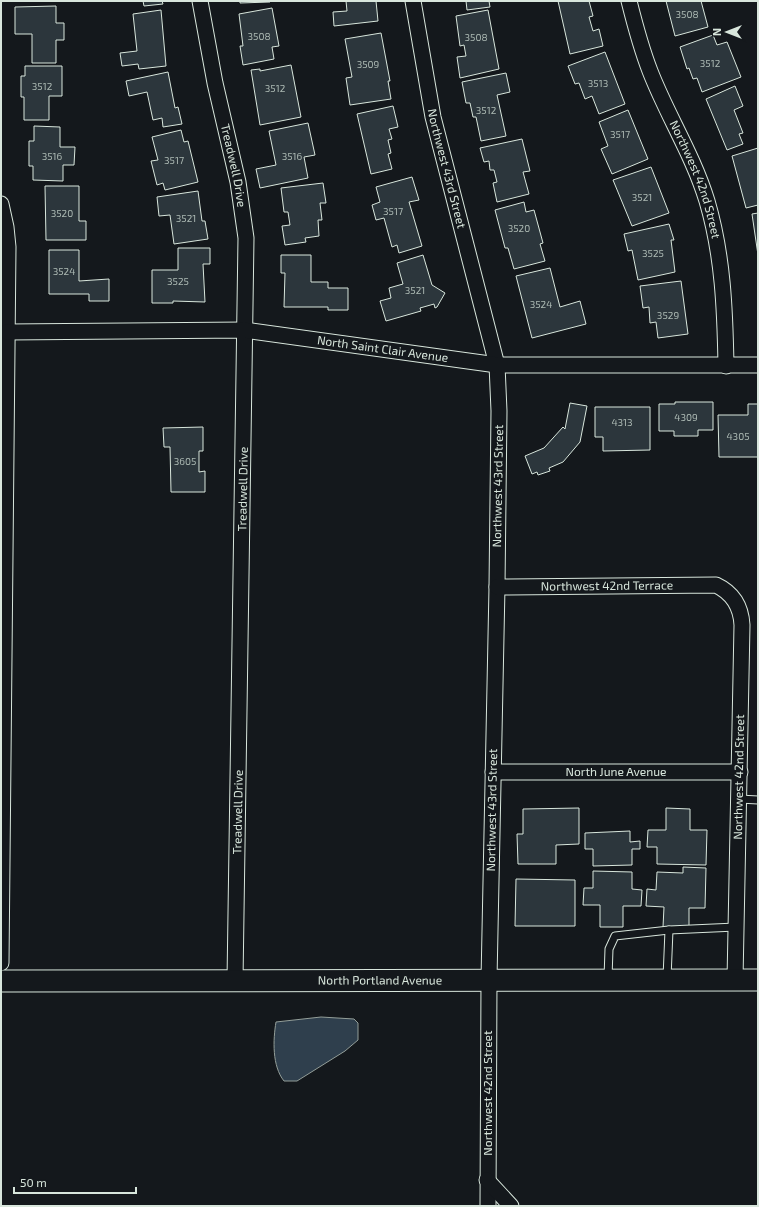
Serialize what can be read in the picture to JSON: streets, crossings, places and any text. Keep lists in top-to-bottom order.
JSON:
{
  "streets": {
    "main road": ["North Portland Avenue"],
    "street": [
      "Treadwell Drive",
      "Northwest 43rd Street",
      "Northwest 42nd Street",
      "North Saint Clair Avenue",
      "Northwest 42nd Terrace",
      "North June Avenue"
    ]
  },
  "crossings": [
    ["Treadwell Drive", "North Saint Clair Avenue"],
    ["Treadwell Drive", "North Portland Avenue"],
    ["Northwest 43rd Street", "Northwest 42nd Street"],
    ["Northwest 43rd Street", "North Saint Clair Avenue"],
    ["Northwest 43rd Street", "Northwest 42nd Terrace"],
    ["Northwest 43rd Street", "North June Avenue"],
    ["Northwest 43rd Street", "North Portland Avenue"],
    ["Northwest 42nd Street", "North Saint Clair Avenue"],
    ["Northwest 42nd Street", "Northwest 42nd Terrace"],
    ["Northwest 42nd Street", "North June Avenue"],
    ["Northwest 42nd Street", "North Portland Avenue"]
  ],
  "house_numbers": [
    "3508",
    "3508",
    "3508",
    "3512",
    "3509",
    "3513",
    "3512",
    "3512",
    "3512",
    "3517",
    "3516",
    "3516",
    "3517",
    "3521",
    "3517",
    "3520",
    "3521",
    "3520",
    "3525",
    "3524",
    "3525",
    "3521",
    "3524",
    "3529",
    "4309",
    "4313",
    "4305",
    "3605"
  ],
  "scale_bar": "50 m",
  "north": "left"
}
